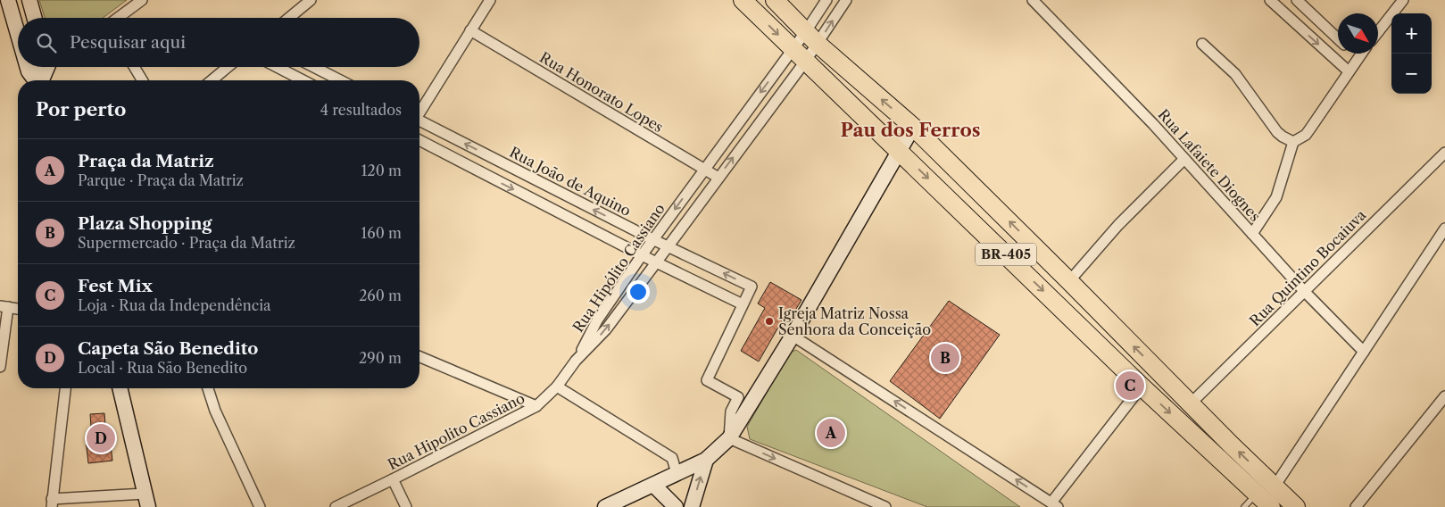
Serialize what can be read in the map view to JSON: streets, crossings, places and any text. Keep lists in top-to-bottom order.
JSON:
{
  "streets": {
    "highway": ["BR-405"],
    "street": [
      "Rua Honorato Lopes",
      "Rua Lafaiete Diognes",
      "Rua João de Aquino",
      "Rua Hipólito Cassiano",
      "Rua Quintino Bocaiuva",
      "Rua Hipolito Cassiano"
    ]
  },
  "crossings": [
    ["Rua Honorato Lopes", "Rua Hipólito Cassiano"],
    ["Rua Lafaiete Diognes", "Rua Quintino Bocaiuva"],
    ["Rua João de Aquino", "Rua Hipólito Cassiano"],
    ["BR-405", "Rua Hipólito Cassiano"],
    ["BR-405", "Rua Quintino Bocaiuva"],
    ["Rua Hipólito Cassiano", "Rua Hipolito Cassiano"]
  ],
  "districts": ["Pau dos Ferros"],
  "places": ["Igreja Matriz Nossa Senhora da Conceição"],
  "north": "bottom right",
  "page": {
    "map_buttons": ["+", "−"],
    "search": "Pesquisar aqui",
    "heading": ["Por perto", "4 resultados"],
    "list": [
      {
        "mark": "A",
        "name": "Praça da Matriz",
        "note": "Parque · Praça da Matriz",
        "value": "120 m"
      },
      {
        "mark": "B",
        "name": "Plaza Shopping",
        "note": "Supermercado · Praça da Matriz",
        "value": "160 m"
      },
      {
        "mark": "C",
        "name": "Fest Mix",
        "note": "Loja · Rua da Independência",
        "value": "260 m"
      },
      {
        "mark": "D",
        "name": "Capeta São Benedito",
        "note": "Local · Rua São Benedito",
        "value": "290 m"
      }
    ],
    "pins": [
      "B",
      "C",
      "A",
      "D"
    ]
  }
}
